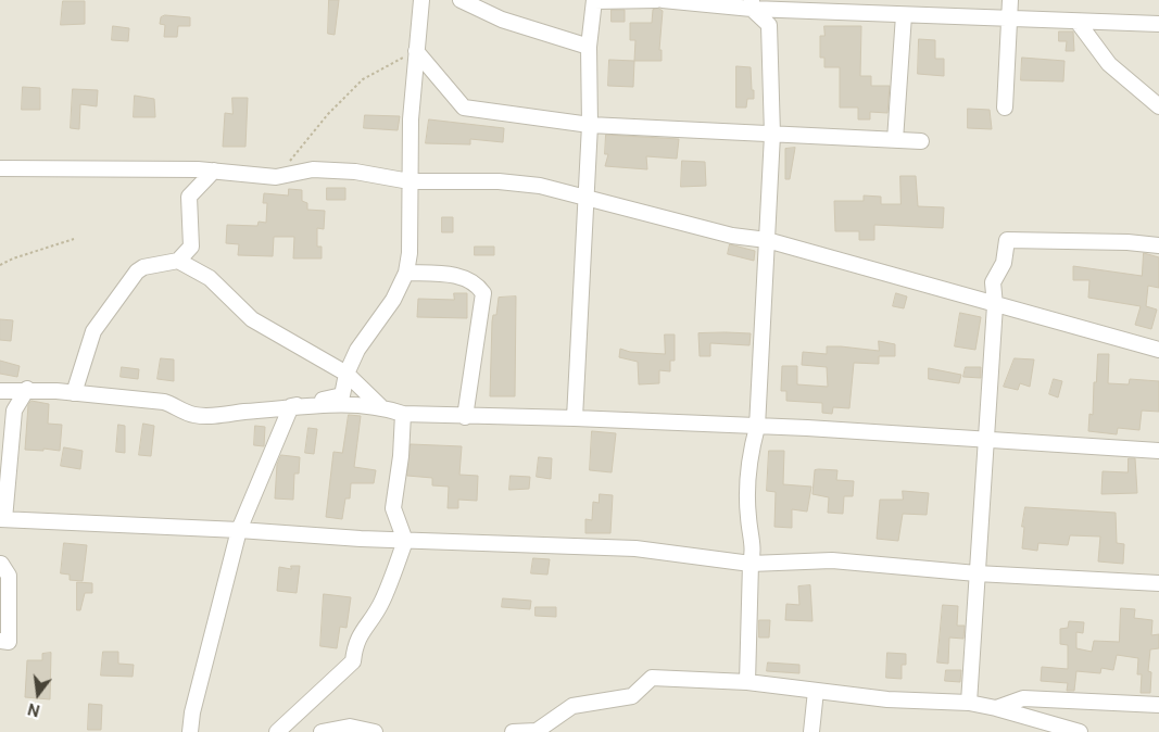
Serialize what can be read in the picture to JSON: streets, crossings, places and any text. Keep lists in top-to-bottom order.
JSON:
{
  "north": "bottom"
}
